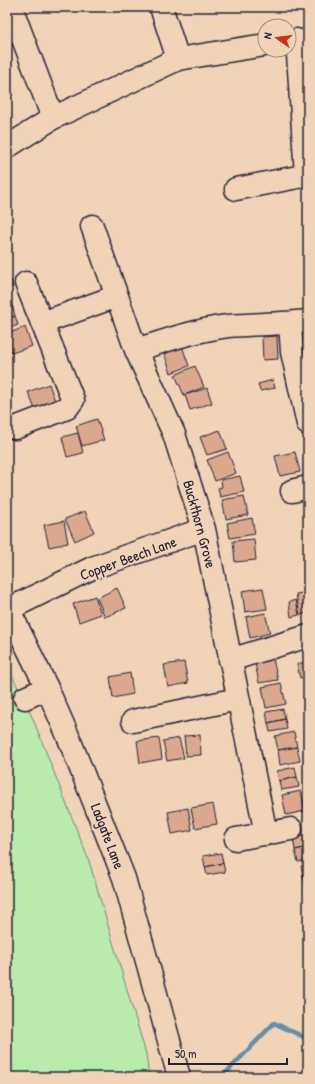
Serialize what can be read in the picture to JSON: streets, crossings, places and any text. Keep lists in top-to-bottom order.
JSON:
{
  "streets": {
    "street": ["Buckthorn Grove", "Copper Beech Lane", "Ladgate Lane"]
  },
  "crossings": [
    ["Buckthorn Grove", "Copper Beech Lane"],
    ["Copper Beech Lane", "Ladgate Lane"]
  ],
  "scale_bar": "50 m",
  "north": "left"
}
